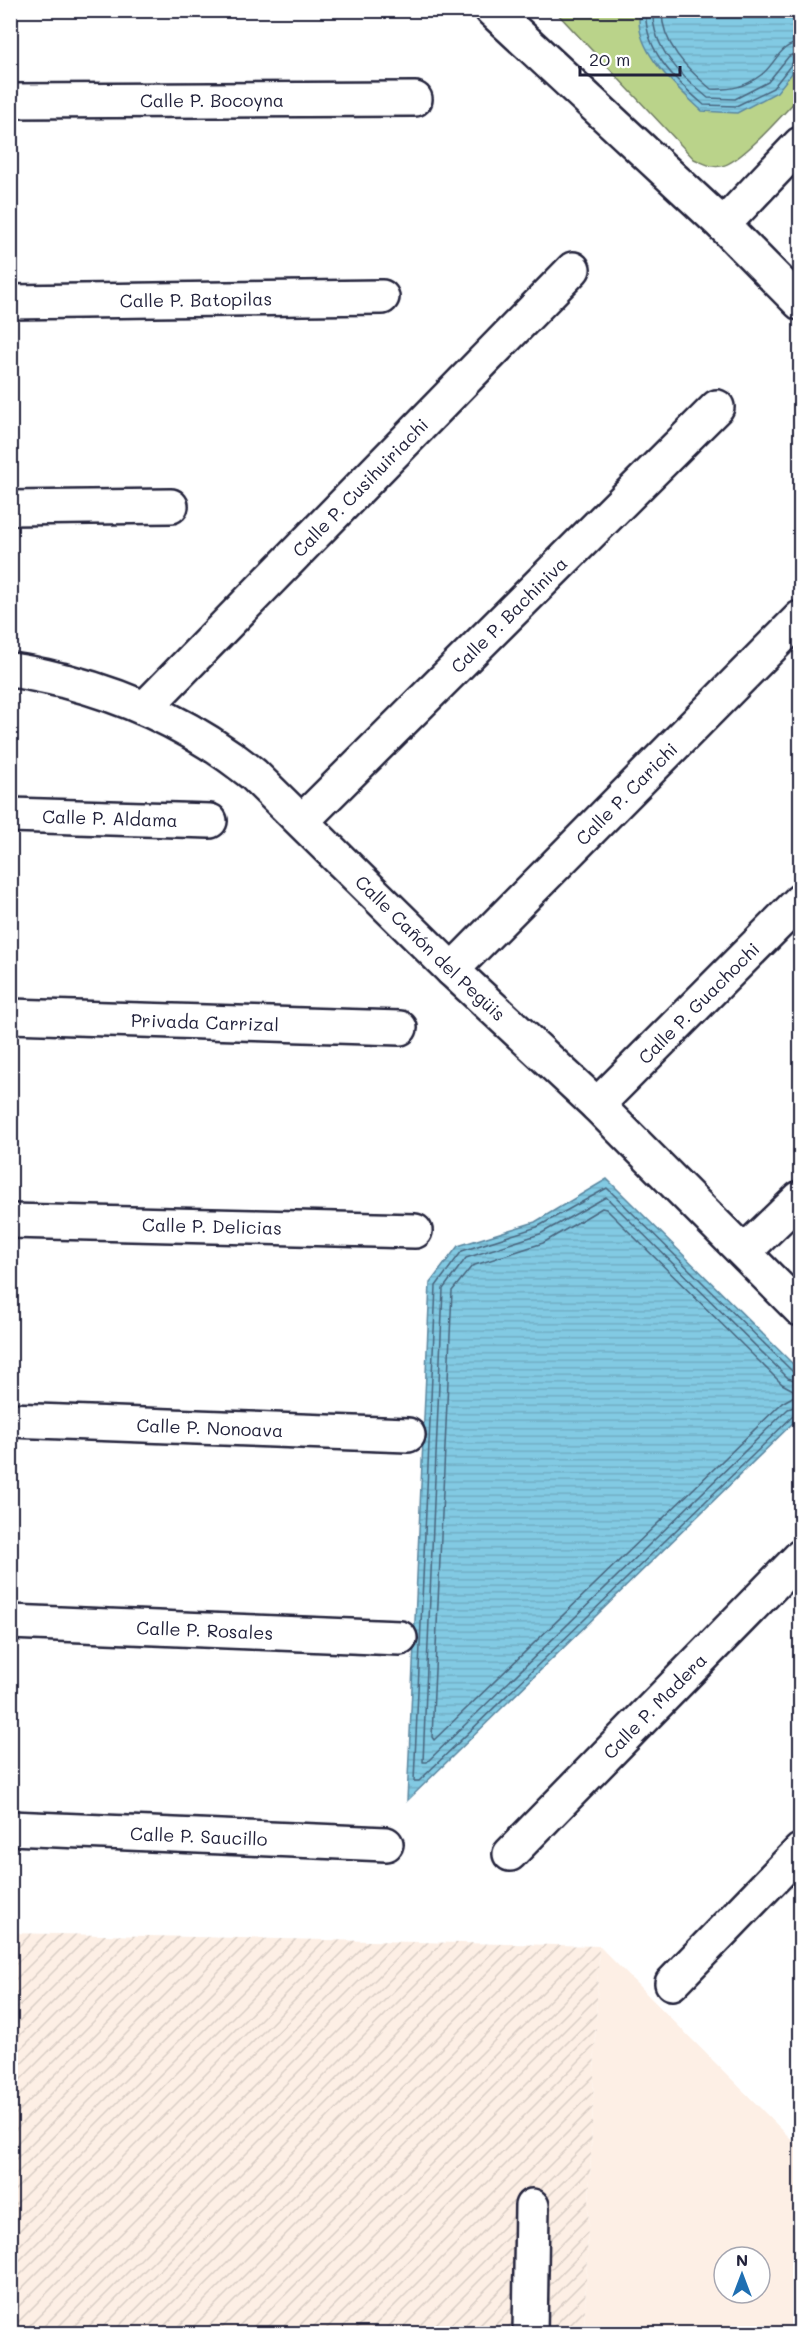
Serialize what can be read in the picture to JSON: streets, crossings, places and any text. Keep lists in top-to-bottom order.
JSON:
{
  "streets": {
    "street": [
      "Calle P. Bocoyna",
      "Calle P. Batopilas",
      "Calle P. Cusihuiriachi",
      "Calle P. Bachiniva",
      "Calle P. Carichi",
      "Calle P. Aldama",
      "Calle Cañón del Pegüis",
      "Calle P. Guachochi",
      "Privada Carrizal",
      "Calle P. Delicias",
      "Calle P. Nonoava",
      "Calle P. Rosales",
      "Calle P. Madera",
      "Calle P. Saucillo"
    ]
  },
  "crossings": [
    ["Calle P. Cusihuiriachi", "Calle Cañón del Pegüis"],
    ["Calle P. Bachiniva", "Calle Cañón del Pegüis"],
    ["Calle P. Carichi", "Calle Cañón del Pegüis"],
    ["Calle Cañón del Pegüis", "Calle P. Guachochi"]
  ],
  "scale_bar": "20 m",
  "north": "top"
}
